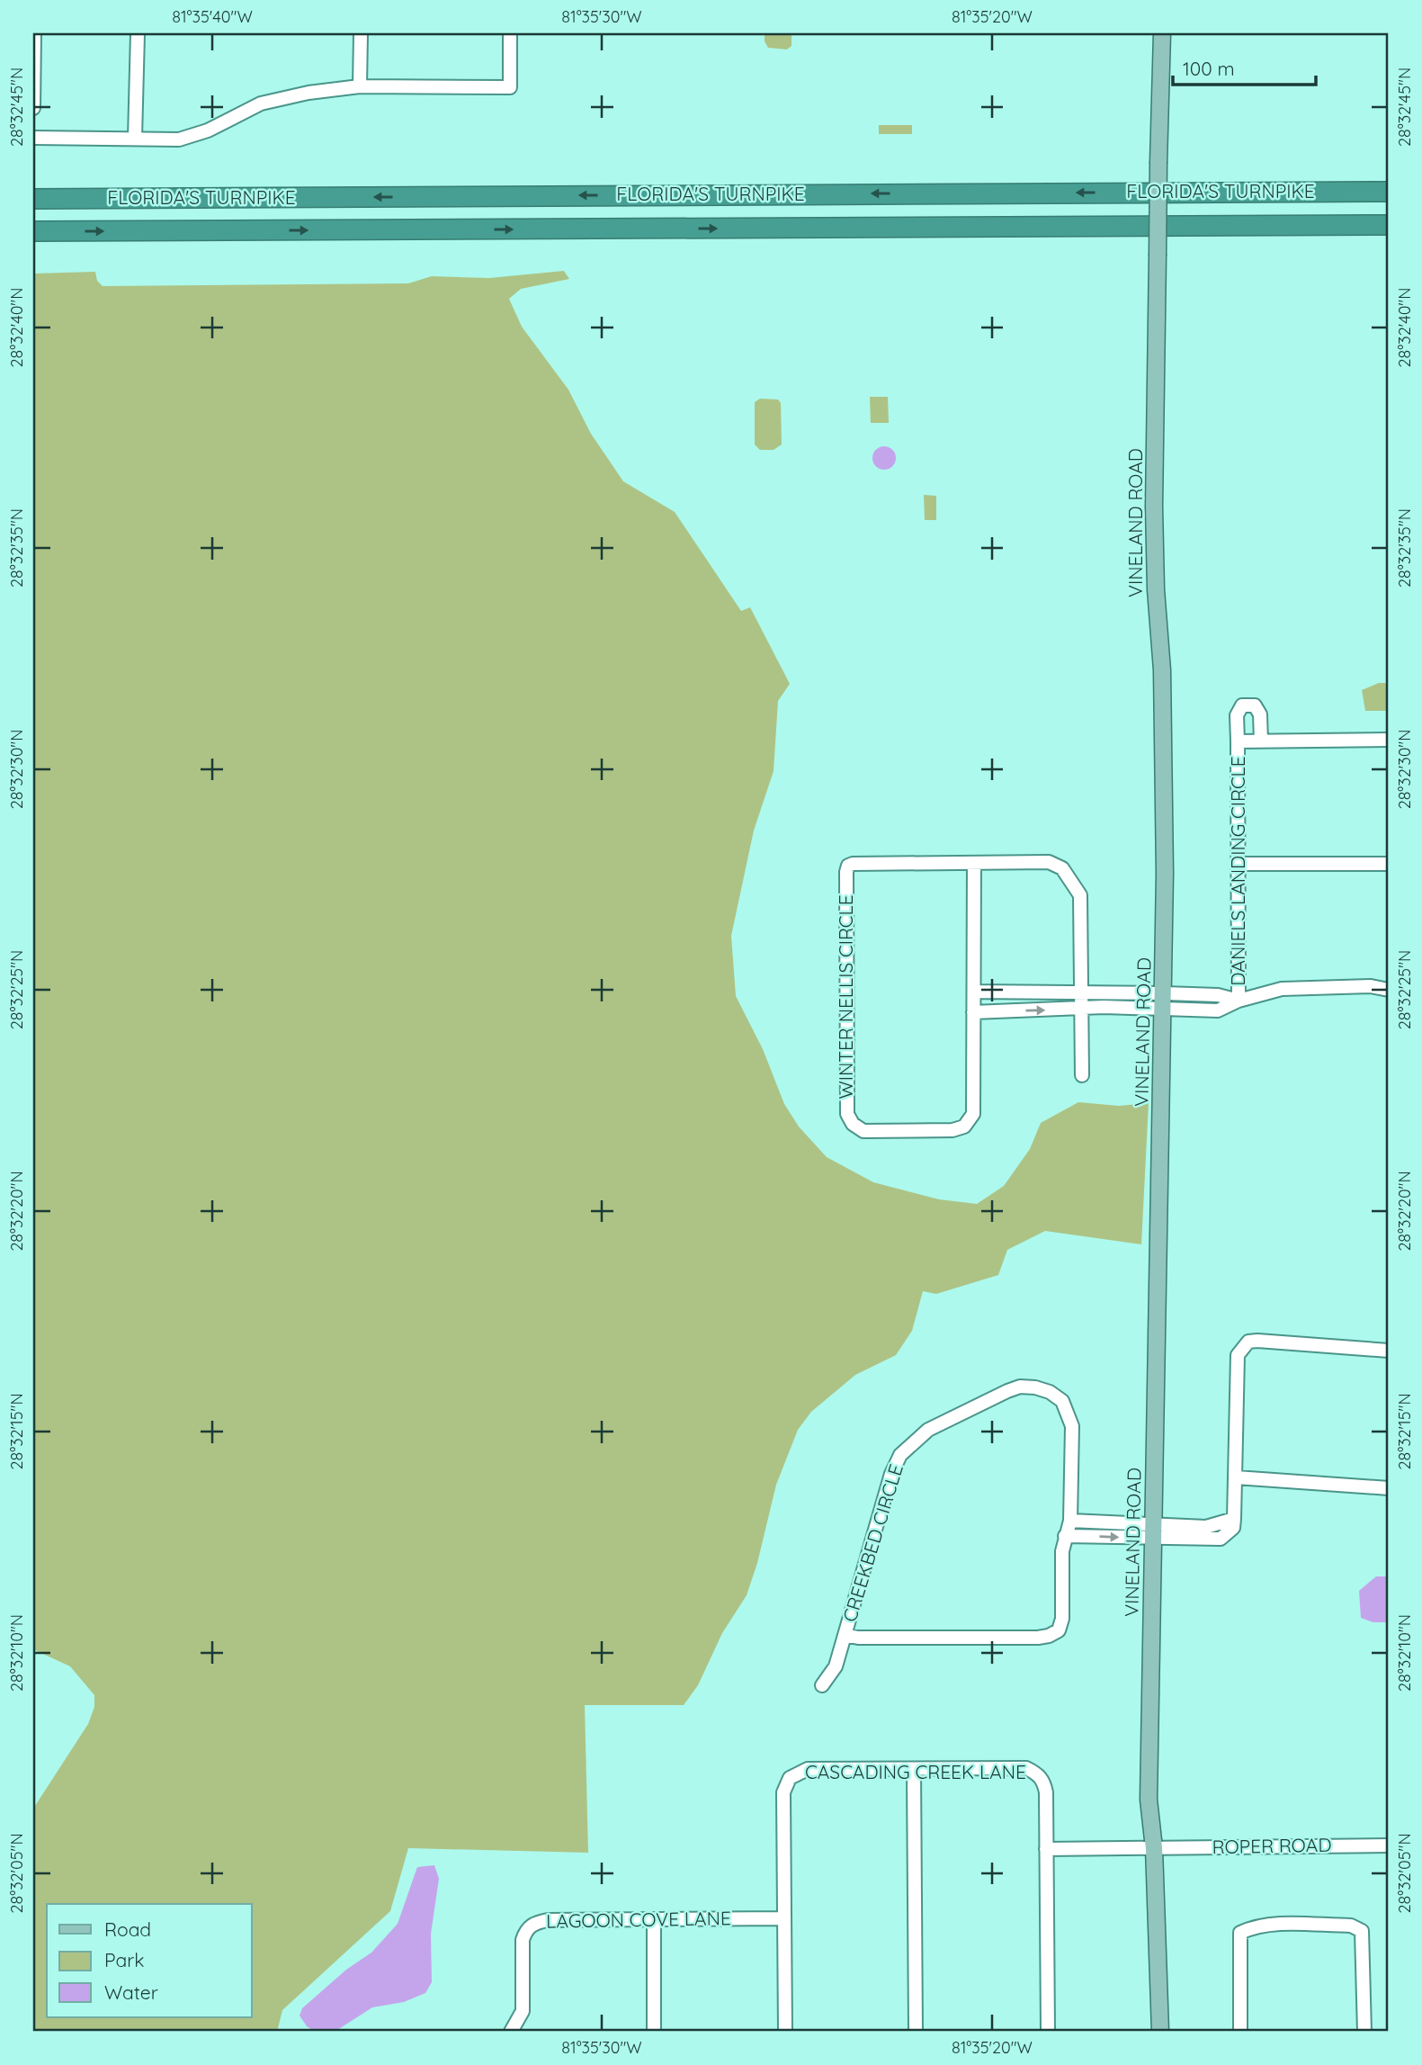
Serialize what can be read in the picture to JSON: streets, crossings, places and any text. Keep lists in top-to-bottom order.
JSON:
{
  "streets": {
    "highway": ["FLORIDA'S TURNPIKE"],
    "main road": ["VINELAND ROAD"],
    "street": [
      "DANIELS LANDING CIRCLE",
      "WINTER NELLIS CIRCLE",
      "CREEKBED CIRCLE",
      "CASCADING CREEK LANE",
      "ROPER ROAD",
      "LAGOON COVE LANE"
    ]
  },
  "crossings": [
    ["VINELAND ROAD", "DANIELS LANDING CIRCLE"],
    ["VINELAND ROAD", "ROPER ROAD"],
    ["CASCADING CREEK LANE", "ROPER ROAD"],
    ["CASCADING CREEK LANE", "LAGOON COVE LANE"]
  ],
  "legend": ["Road", "Park", "Water"],
  "scale_bar": "100 m",
  "coordinates": [
    "81°35'40\"W",
    "81°35'30\"W",
    "81°35'20\"W",
    "28°32'45\"N",
    "28°32'40\"N",
    "28°32'35\"N",
    "28°32'30\"N",
    "28°32'25\"N",
    "28°32'20\"N",
    "28°32'15\"N",
    "28°32'10\"N",
    "28°32'05\"N"
  ]
}
